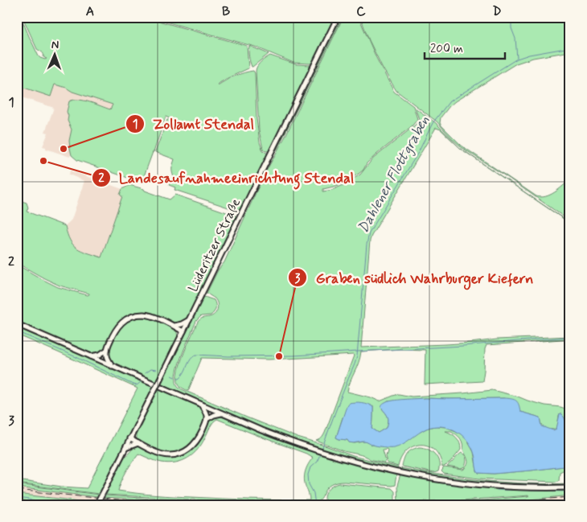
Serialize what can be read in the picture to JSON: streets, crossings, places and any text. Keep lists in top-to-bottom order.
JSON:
{
  "streets": {
    "main road": ["Lüderitzer Straße"]
  },
  "water": ["Dahlener Flottgraben"],
  "places": ["Zollamt Stendal", "Landesaufnahmeeinrichtung Stendal", "Graben südlich Wahrburger Kiefern"],
  "scale_bar": "200 m",
  "north": "top",
  "grid": {
    "columns": [
      "A",
      "B",
      "C",
      "D"
    ],
    "rows": ["1", "2", "3"]
  }
}
